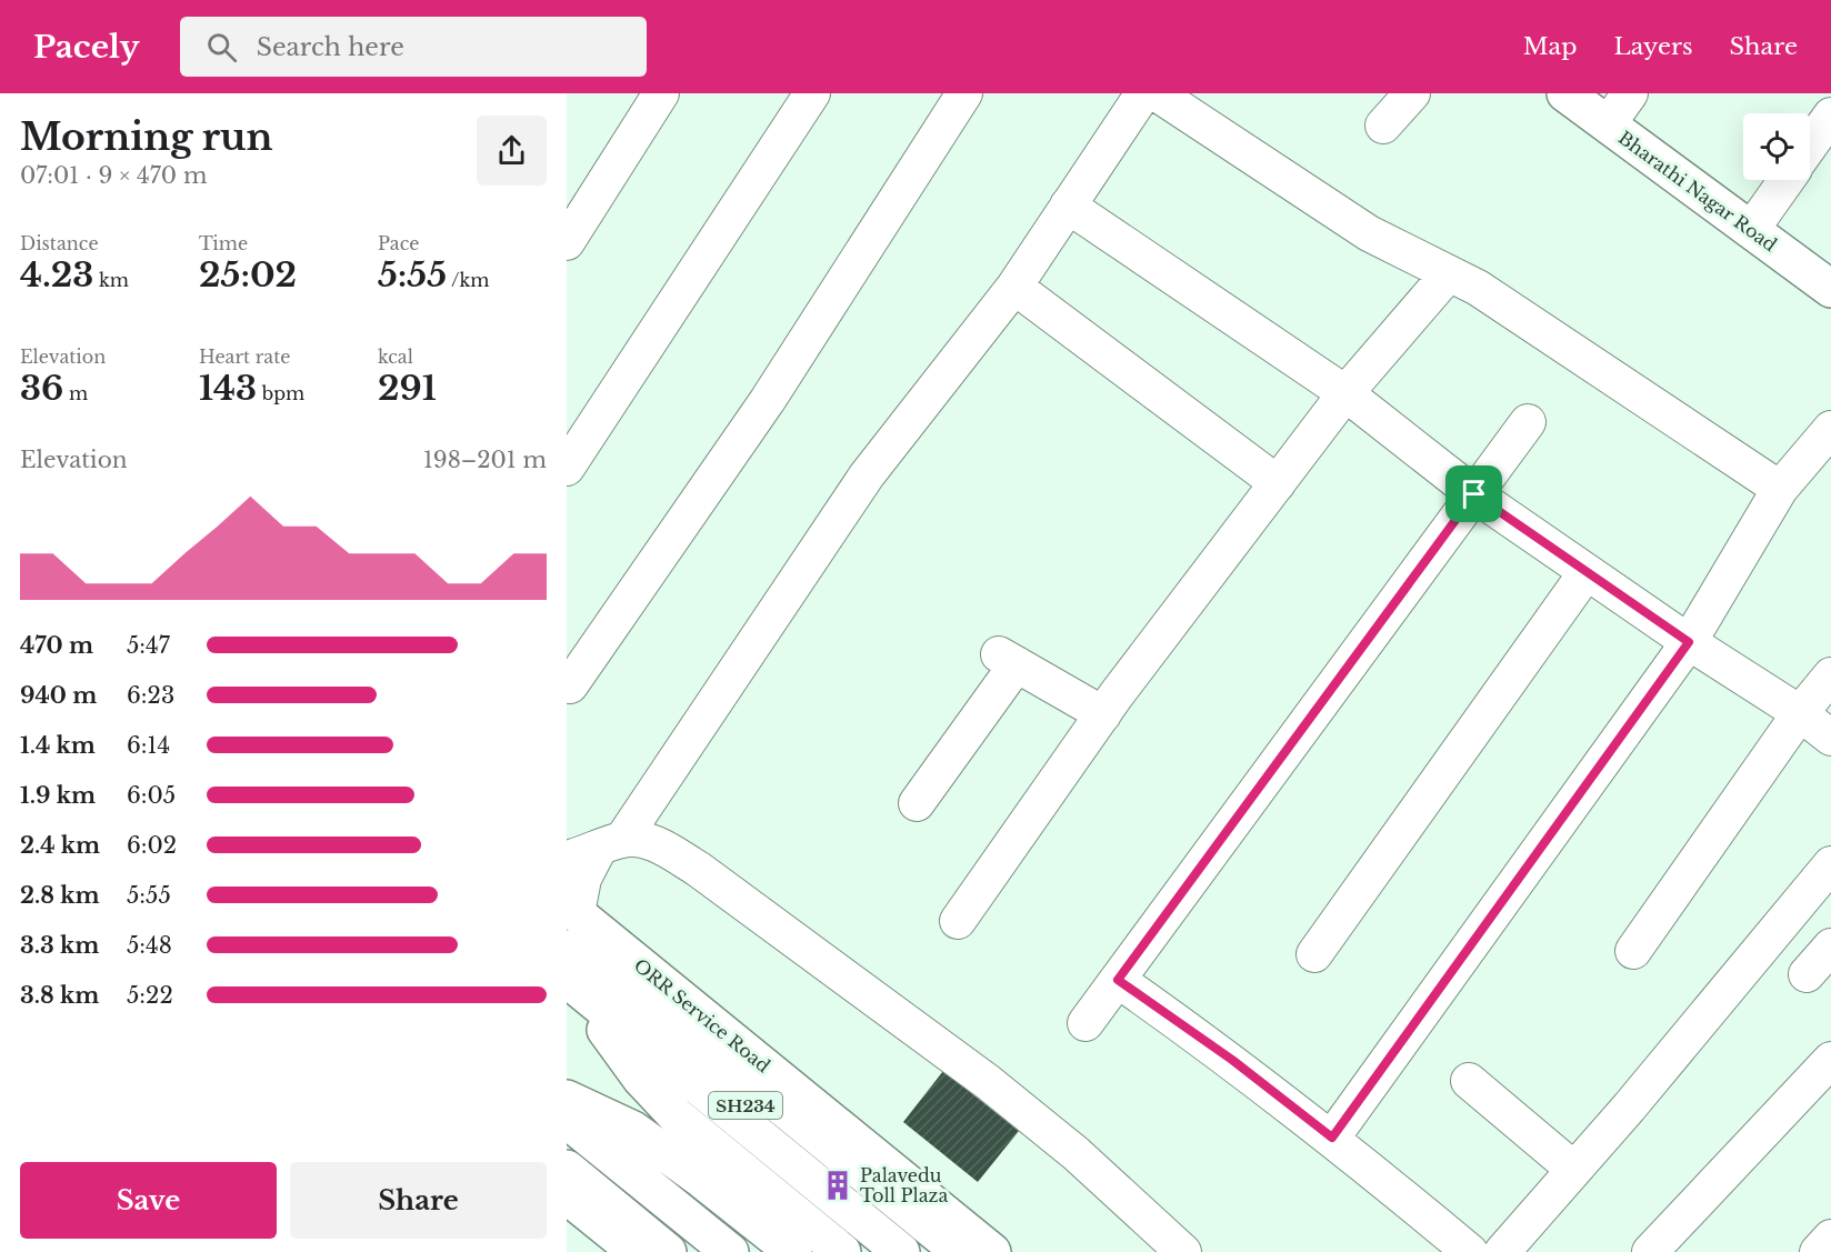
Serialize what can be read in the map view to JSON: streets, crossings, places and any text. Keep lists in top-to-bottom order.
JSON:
{
  "streets": {
    "main road": ["Bharathi Nagar Road", "ORR Service Road", "SH234"]
  },
  "places": {
    "building": ["Palavedu Toll Plaza"]
  },
  "page": {
    "header": "Pacely",
    "search": "Search here",
    "nav": ["Map", "Layers", "Share"],
    "heading": ["Morning run", "07:01 · 9 × 470 m"],
    "stats": [
      ["Distance", "4.23 km"],
      ["Time", "25:02"],
      ["Pace", "5:55 /km"],
      ["Elevation", "36 m"],
      ["Heart rate", "143 bpm"],
      ["kcal", "291"]
    ],
    "chart": ["Elevation", "198–201 m"],
    "list": [
      {
        "name": "470 m",
        "note": "5:47"
      },
      {
        "name": "940 m",
        "note": "6:23"
      },
      {
        "name": "1.4 km",
        "note": "6:14"
      },
      {
        "name": "1.9 km",
        "note": "6:05"
      },
      {
        "name": "2.4 km",
        "note": "6:02"
      },
      {
        "name": "2.8 km",
        "note": "5:55"
      },
      {
        "name": "3.3 km",
        "note": "5:48"
      },
      {
        "name": "3.8 km",
        "note": "5:22"
      }
    ],
    "buttons": ["Save", "Share"]
  }
}
